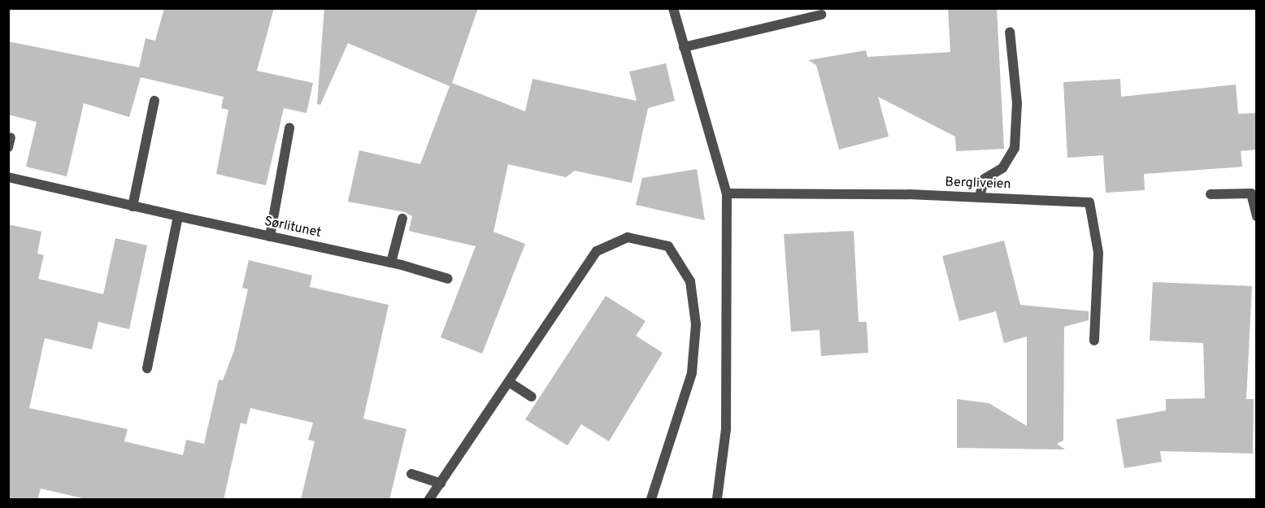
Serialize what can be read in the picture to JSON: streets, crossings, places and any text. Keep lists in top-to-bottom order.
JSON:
{
  "streets": {
    "street": ["Bergliveien", "Sørlitunet"]
  }
}
